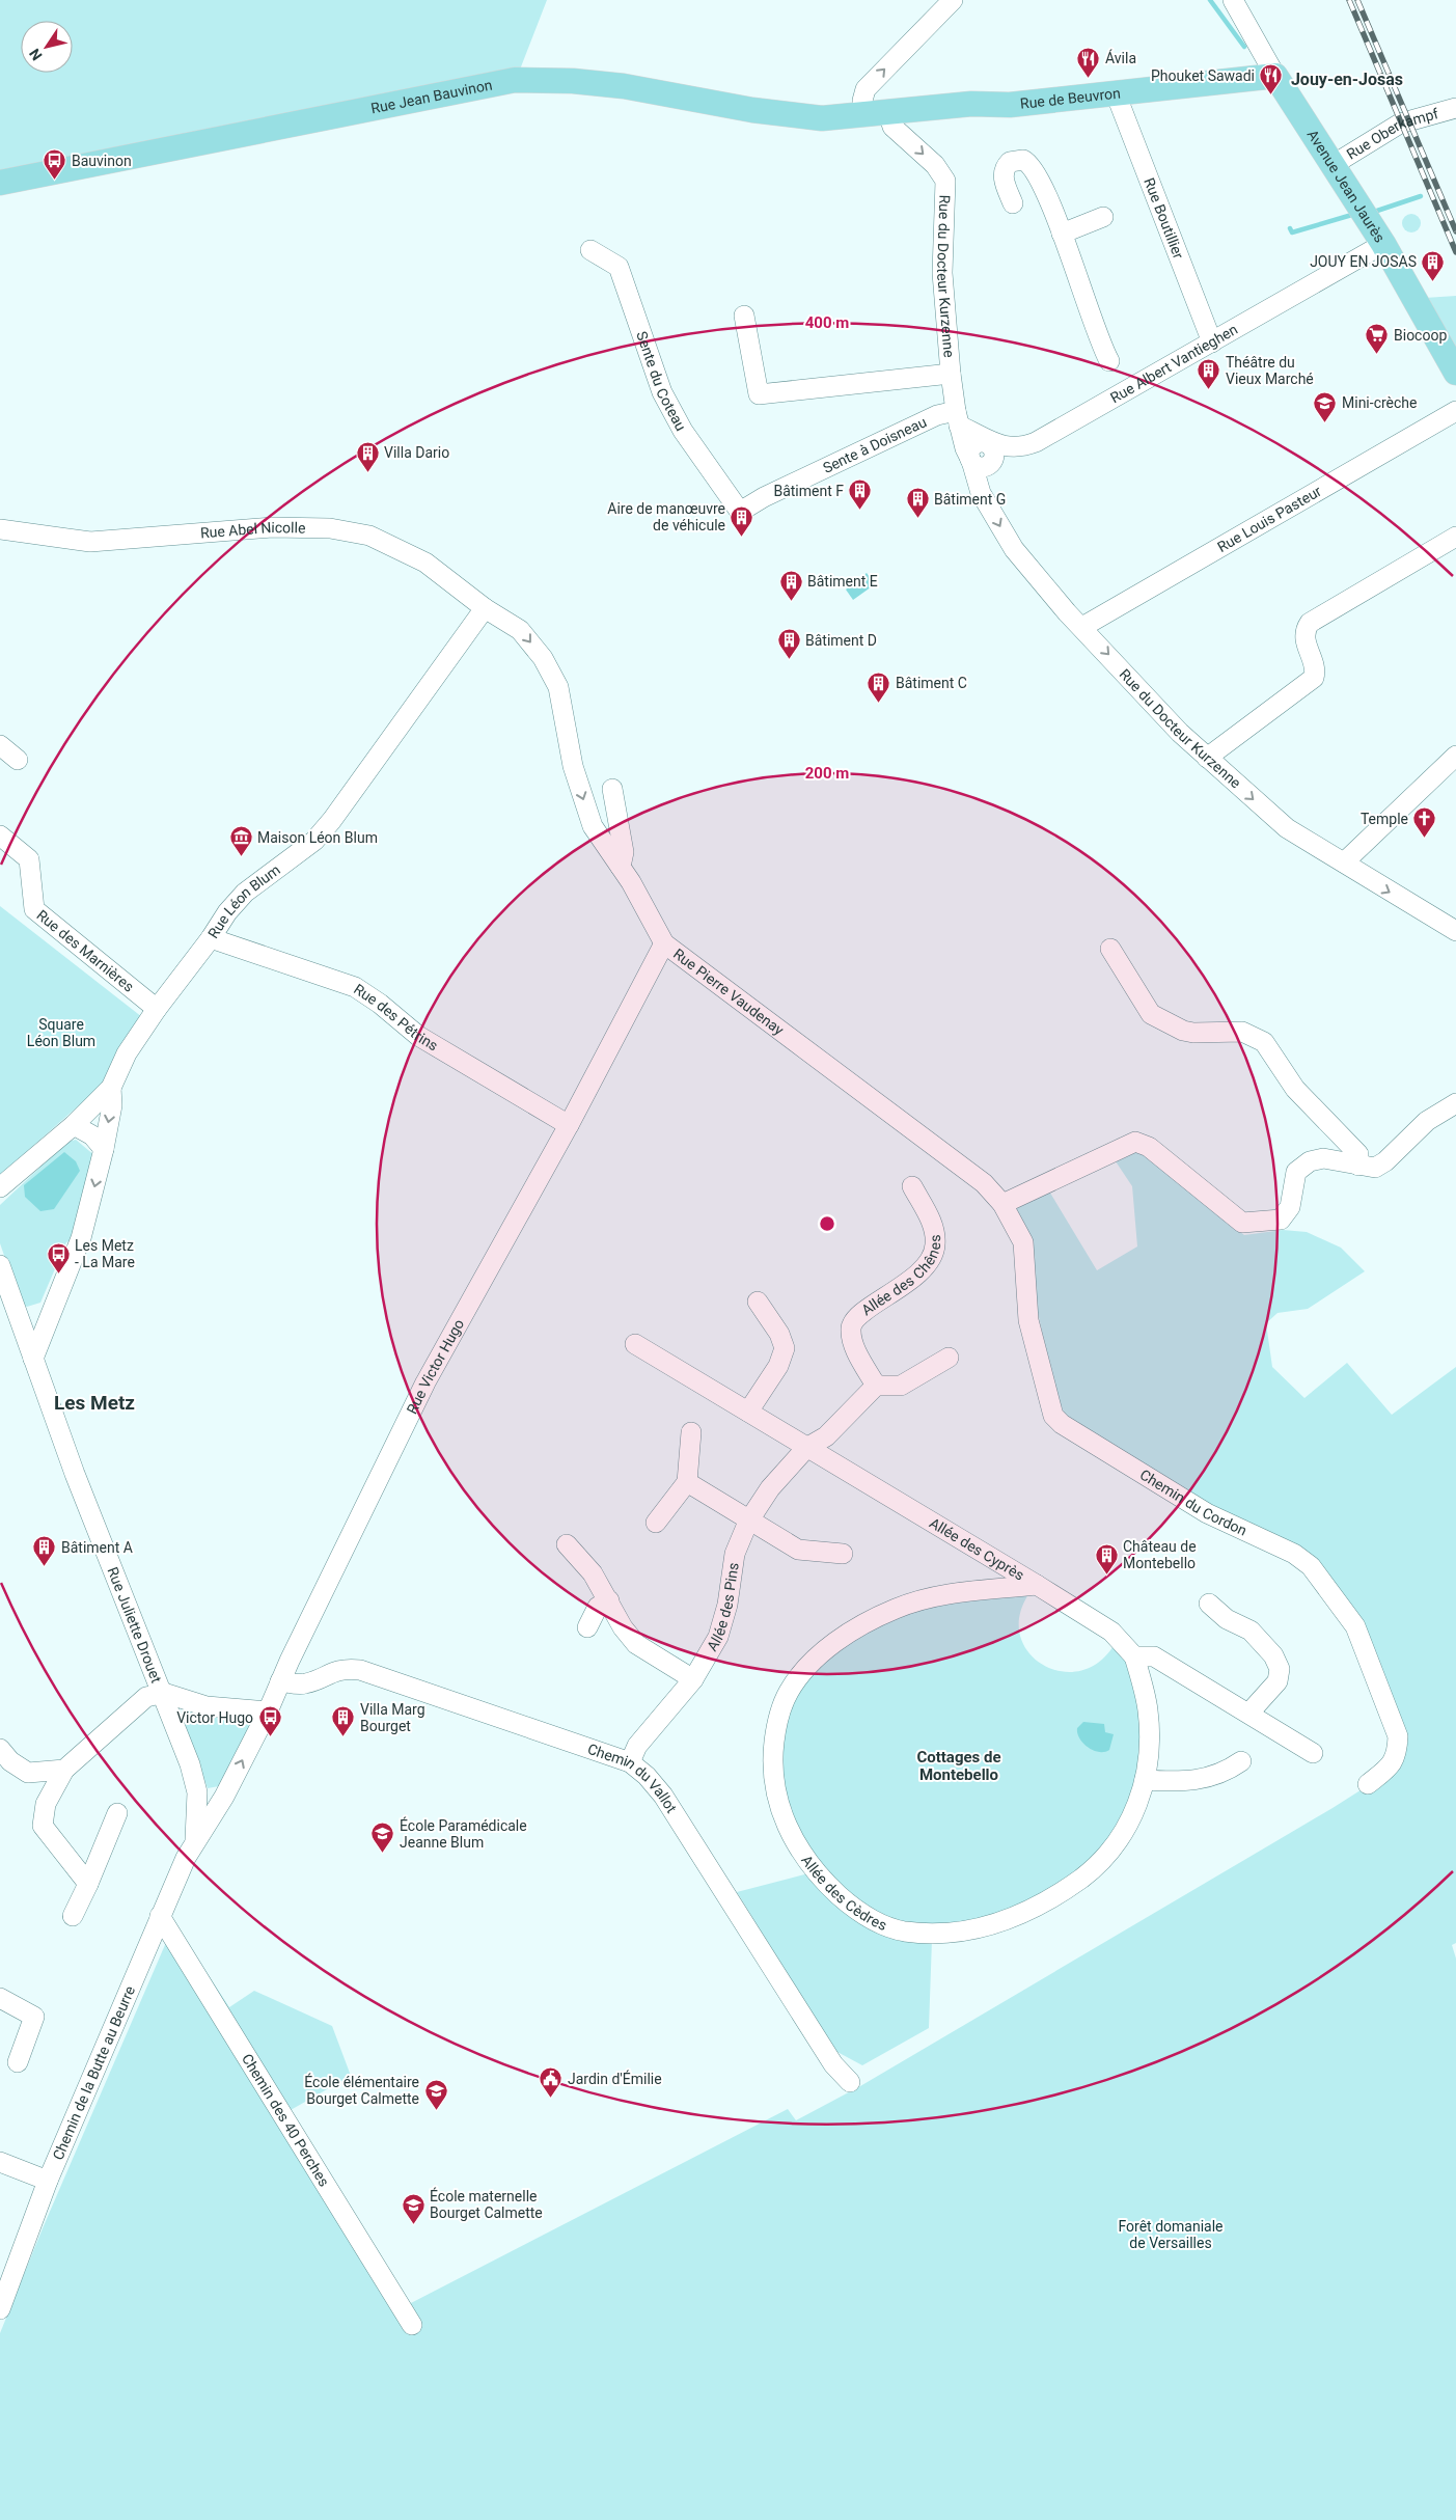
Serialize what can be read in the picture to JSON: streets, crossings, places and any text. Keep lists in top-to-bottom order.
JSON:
{
  "streets": {
    "main road": ["Rue Jean Bauvinon", "Rue de Beuvron", "Avenue Jean Jaurès"],
    "street": [
      "Rue Oberkampf",
      "Rue Boutillier",
      "Rue du Docteur Kurzenne",
      "Rue Albert Vantieghen",
      "Sente du Coteau",
      "Sente à Doisneau",
      "Rue Louis Pasteur",
      "Rue Abel Nicolle",
      "Rue Léon Blum",
      "Rue des Marnières",
      "Rue Pierre Vaudenay",
      "Rue des Pétrins",
      "Allée des Chênes",
      "Rue Victor Hugo",
      "Chemin du Cordon",
      "Allée des Cyprès",
      "Allée des Pins",
      "Rue Juliette Drouet",
      "Chemin du Vallot",
      "Allée des Cèdres",
      "Chemin de la Butte au Beurre",
      "Chemin des 40 Perches"
    ]
  },
  "crossings": [
    ["Rue Jean Bauvinon", "Rue de Beuvron"],
    ["Rue Jean Bauvinon", "Rue du Docteur Kurzenne"],
    ["Rue de Beuvron", "Avenue Jean Jaurès"],
    ["Rue de Beuvron", "Rue Boutillier"],
    ["Rue de Beuvron", "Rue du Docteur Kurzenne"],
    ["Rue Oberkampf", "Avenue Jean Jaurès"],
    ["Avenue Jean Jaurès", "Rue Albert Vantieghen"],
    ["Rue Boutillier", "Rue Albert Vantieghen"],
    ["Rue du Docteur Kurzenne", "Rue Albert Vantieghen"],
    ["Rue du Docteur Kurzenne", "Sente à Doisneau"],
    ["Rue du Docteur Kurzenne", "Rue Louis Pasteur"],
    ["Rue Albert Vantieghen", "Sente à Doisneau"],
    ["Sente du Coteau", "Sente à Doisneau"],
    ["Rue Abel Nicolle", "Rue Léon Blum"],
    ["Rue Abel Nicolle", "Rue Pierre Vaudenay"],
    ["Rue Léon Blum", "Rue des Marnières"],
    ["Rue Léon Blum", "Rue Pierre Vaudenay"],
    ["Rue Léon Blum", "Rue des Pétrins"],
    ["Rue Pierre Vaudenay", "Rue Victor Hugo"],
    ["Rue Pierre Vaudenay", "Chemin du Cordon"],
    ["Rue des Pétrins", "Rue Victor Hugo"],
    ["Allée des Chênes", "Allée des Pins"],
    ["Rue Victor Hugo", "Rue Juliette Drouet"],
    ["Rue Victor Hugo", "Chemin du Vallot"],
    ["Rue Victor Hugo", "Chemin de la Butte au Beurre"],
    ["Allée des Cyprès", "Allée des Pins"],
    ["Allée des Cyprès", "Allée des Cèdres"],
    ["Allée des Pins", "Chemin du Vallot"],
    ["Rue Juliette Drouet", "Chemin de la Butte au Beurre"],
    ["Chemin de la Butte au Beurre", "Chemin des 40 Perches"]
  ],
  "one_way": ["Rue du Docteur Kurzenne", "Rue Pierre Vaudenay"],
  "districts": ["Jouy-en-Josas", "Les Metz", "Cottages de Montebello"],
  "parks": ["Square Léon Blum", "Forêt domaniale de Versailles"],
  "places": {
    "restaurant": ["Ávila", "Phouket Sawadi"],
    "bus stop": ["Bauvinon", "Les Metz - La Mare", "Victor Hugo"],
    "building": [
      "JOUY EN JOSAS",
      "Théâtre du Vieux Marché",
      "Villa Dario",
      "Bâtiment F",
      "Bâtiment G",
      "Aire de manœuvre de véhicule",
      "Bâtiment E",
      "Bâtiment D",
      "Bâtiment C",
      "Bâtiment A",
      "Château de Montebello",
      "Villa Marg Bourget"
    ],
    "supermarket": ["Biocoop"],
    "school or university": [
      "Mini-crèche",
      "École Paramédicale Jeanne Blum",
      "École élémentaire Bourget Calmette",
      "École maternelle Bourget Calmette"
    ],
    "church": ["Temple"],
    "museum": ["Maison Léon Blum"],
    "public building": ["Jardin d'Émilie"]
  },
  "north": "bottom left",
  "rings": ["400 m", "200 m"]
}
